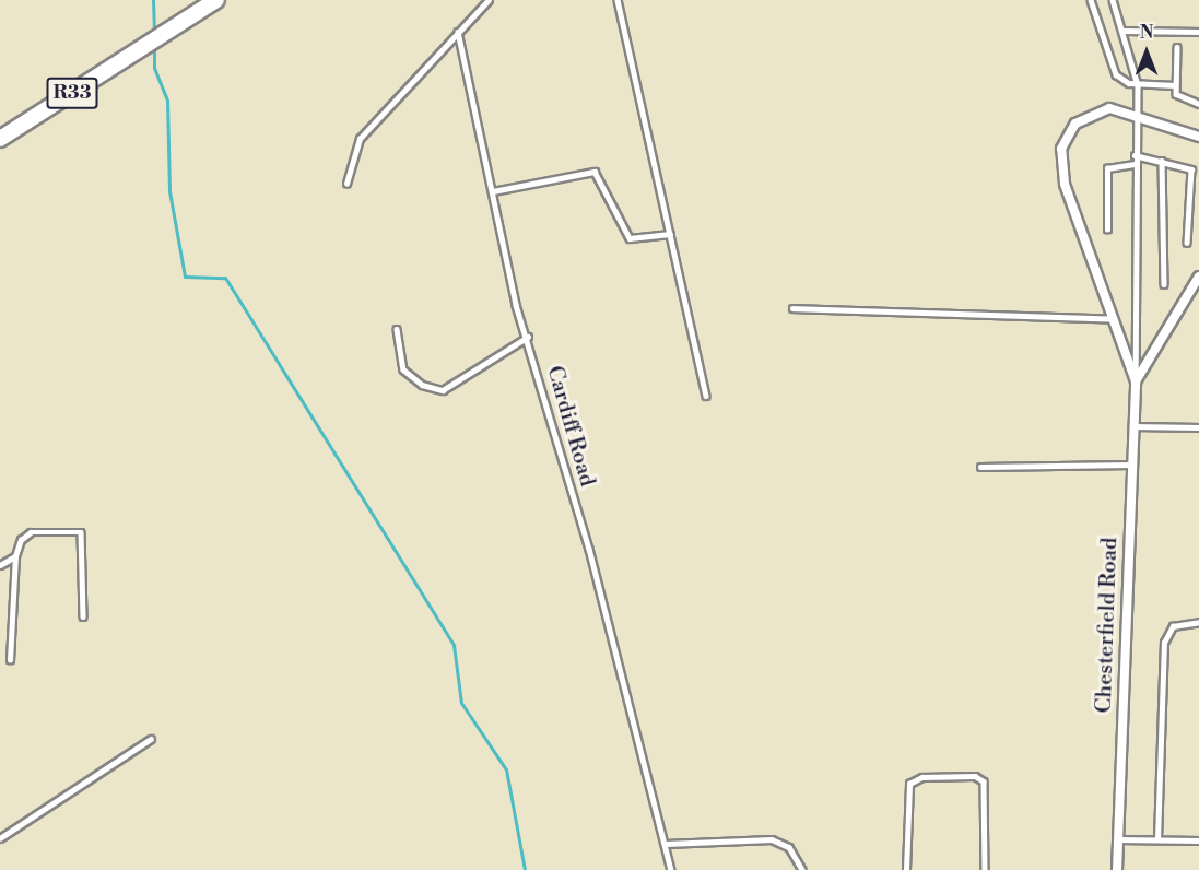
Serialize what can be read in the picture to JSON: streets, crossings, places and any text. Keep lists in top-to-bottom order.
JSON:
{
  "streets": {
    "main road": ["R33"],
    "street": ["Chesterfield Road"],
    "lane": ["Cardiff Road"]
  },
  "north": "top"
}
